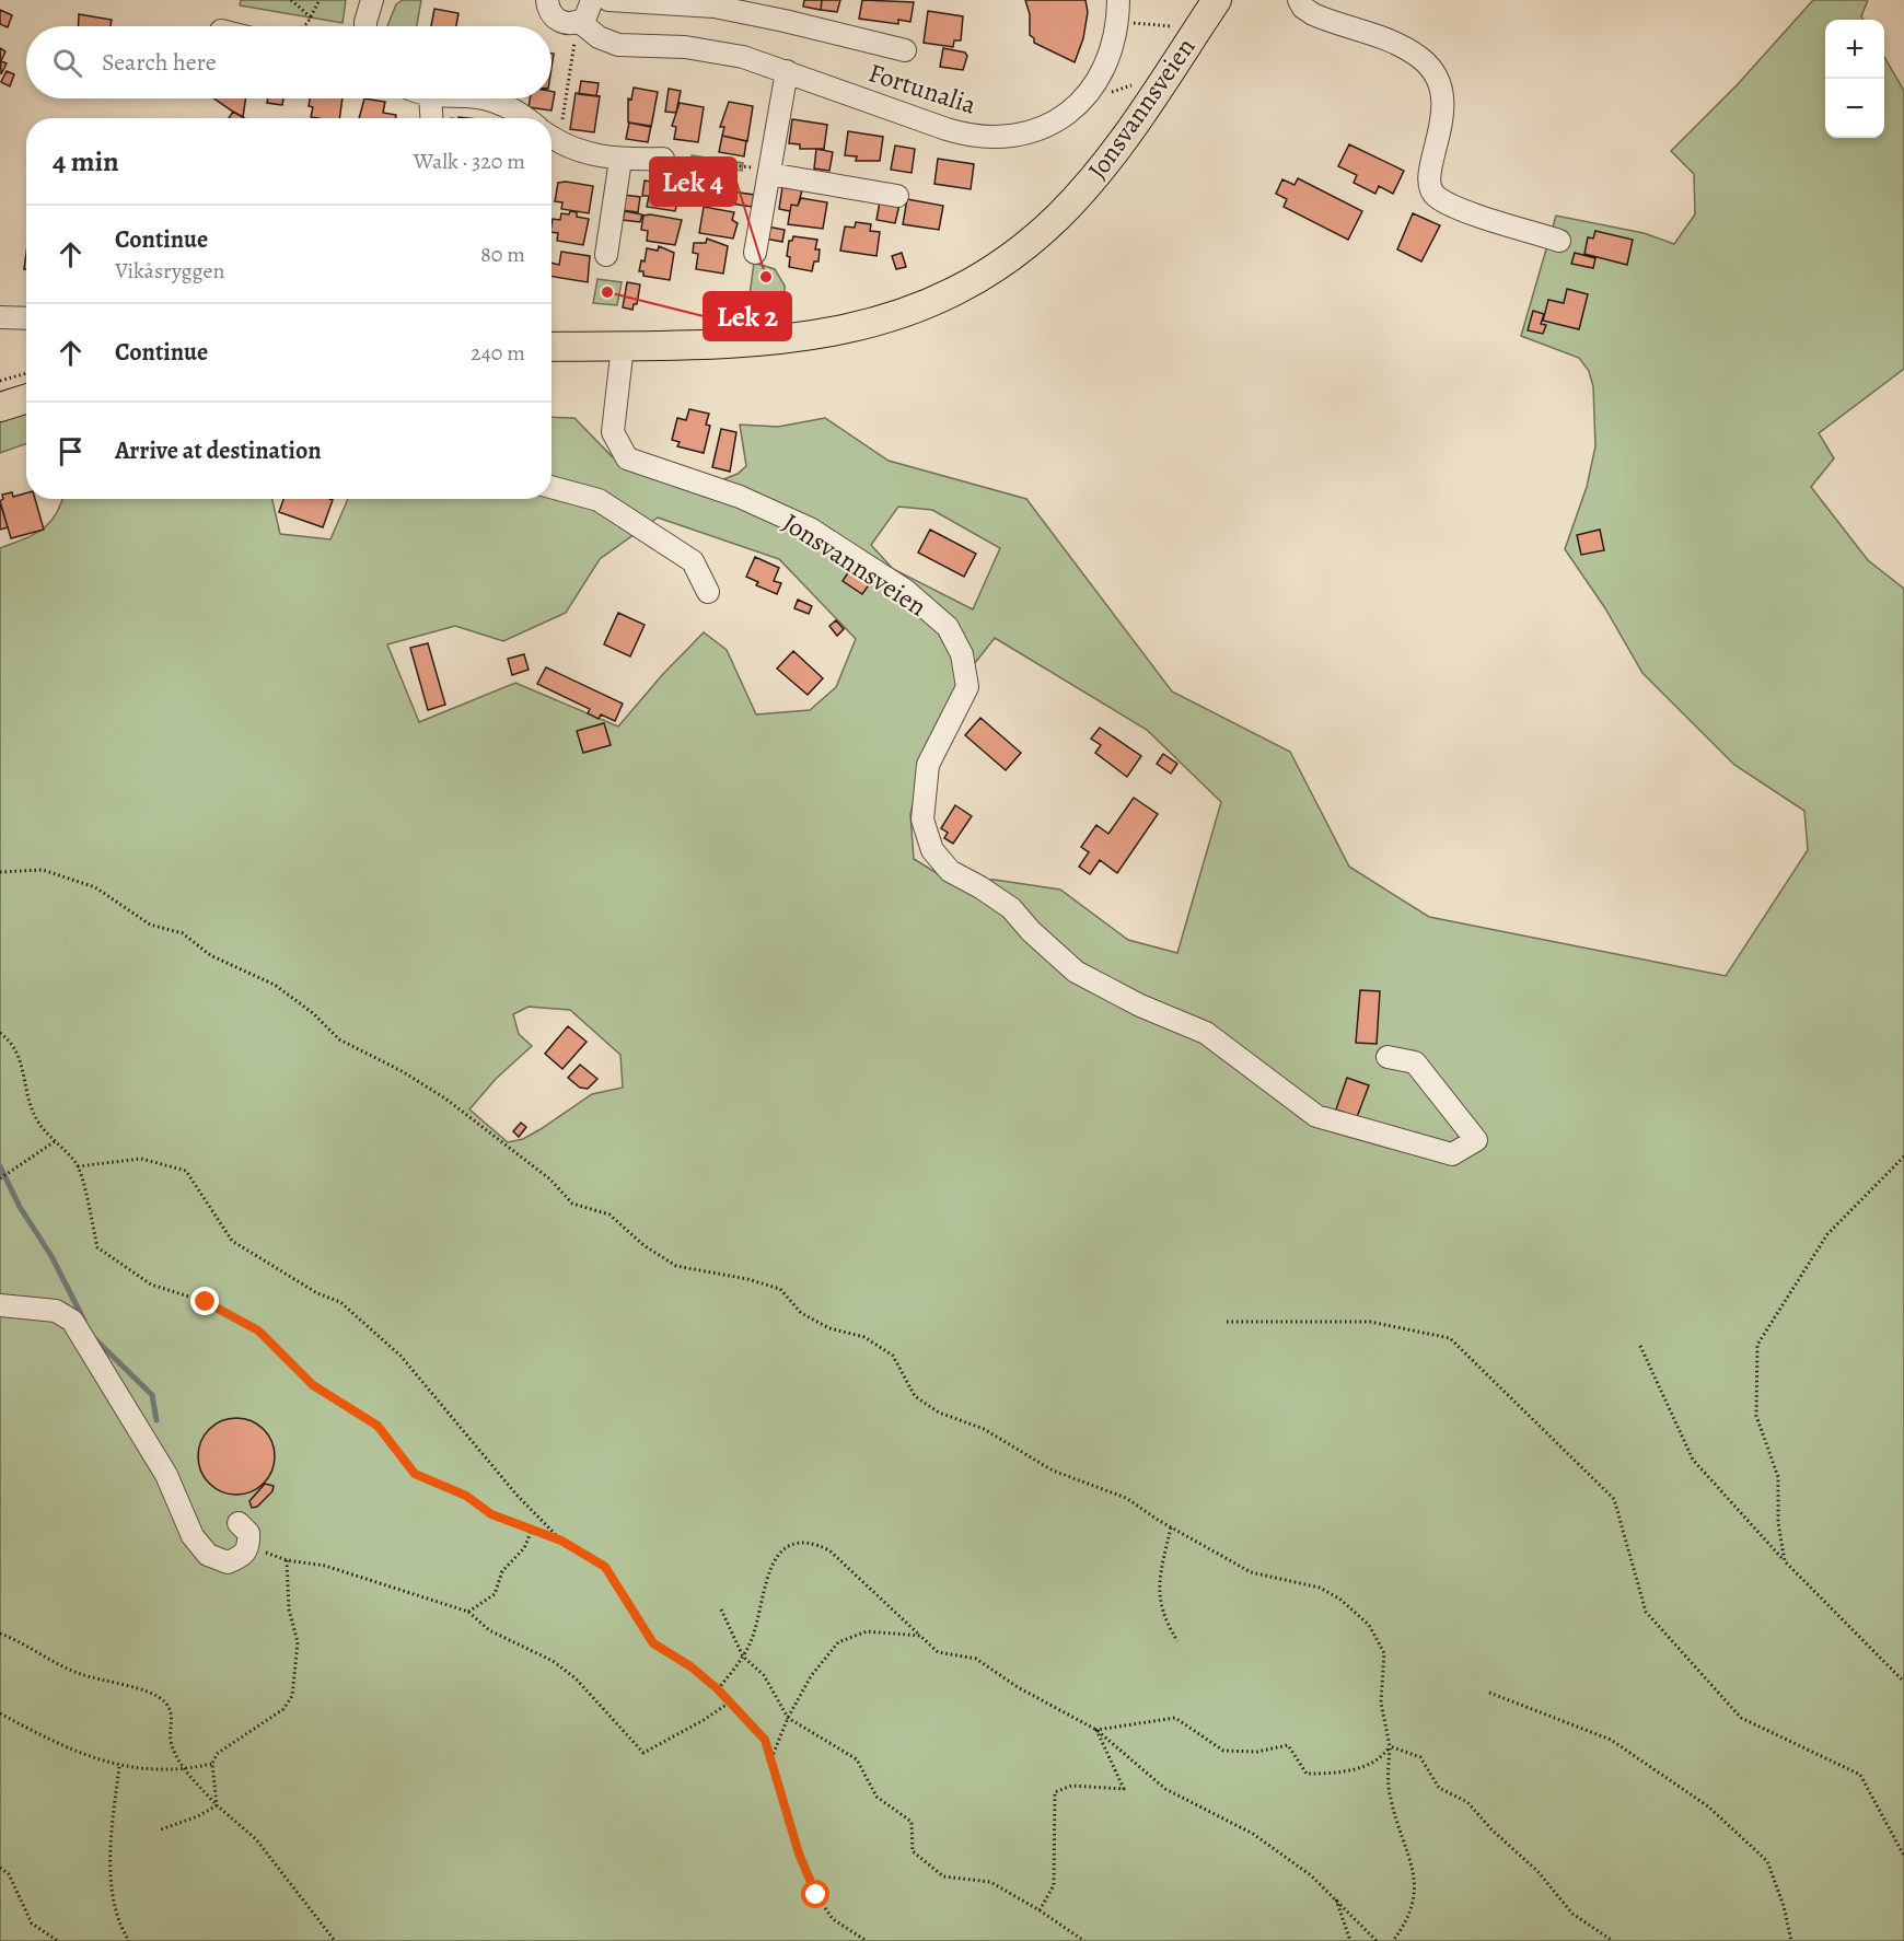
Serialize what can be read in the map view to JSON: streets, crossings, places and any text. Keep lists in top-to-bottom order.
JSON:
{
  "streets": {
    "main road": ["Jonsvannsveien"],
    "street": ["Fortunalia"]
  },
  "places": ["Lek 4", "Lek 2"],
  "page": {
    "map_buttons": ["+", "−"],
    "search": "Search here",
    "heading": ["4 min", "Walk · 320 m"],
    "list": [
      ["Continue", "Vikåsryggen", "80 m"],
      ["Continue", "240 m"],
      "Arrive at destination"
    ]
  }
}
